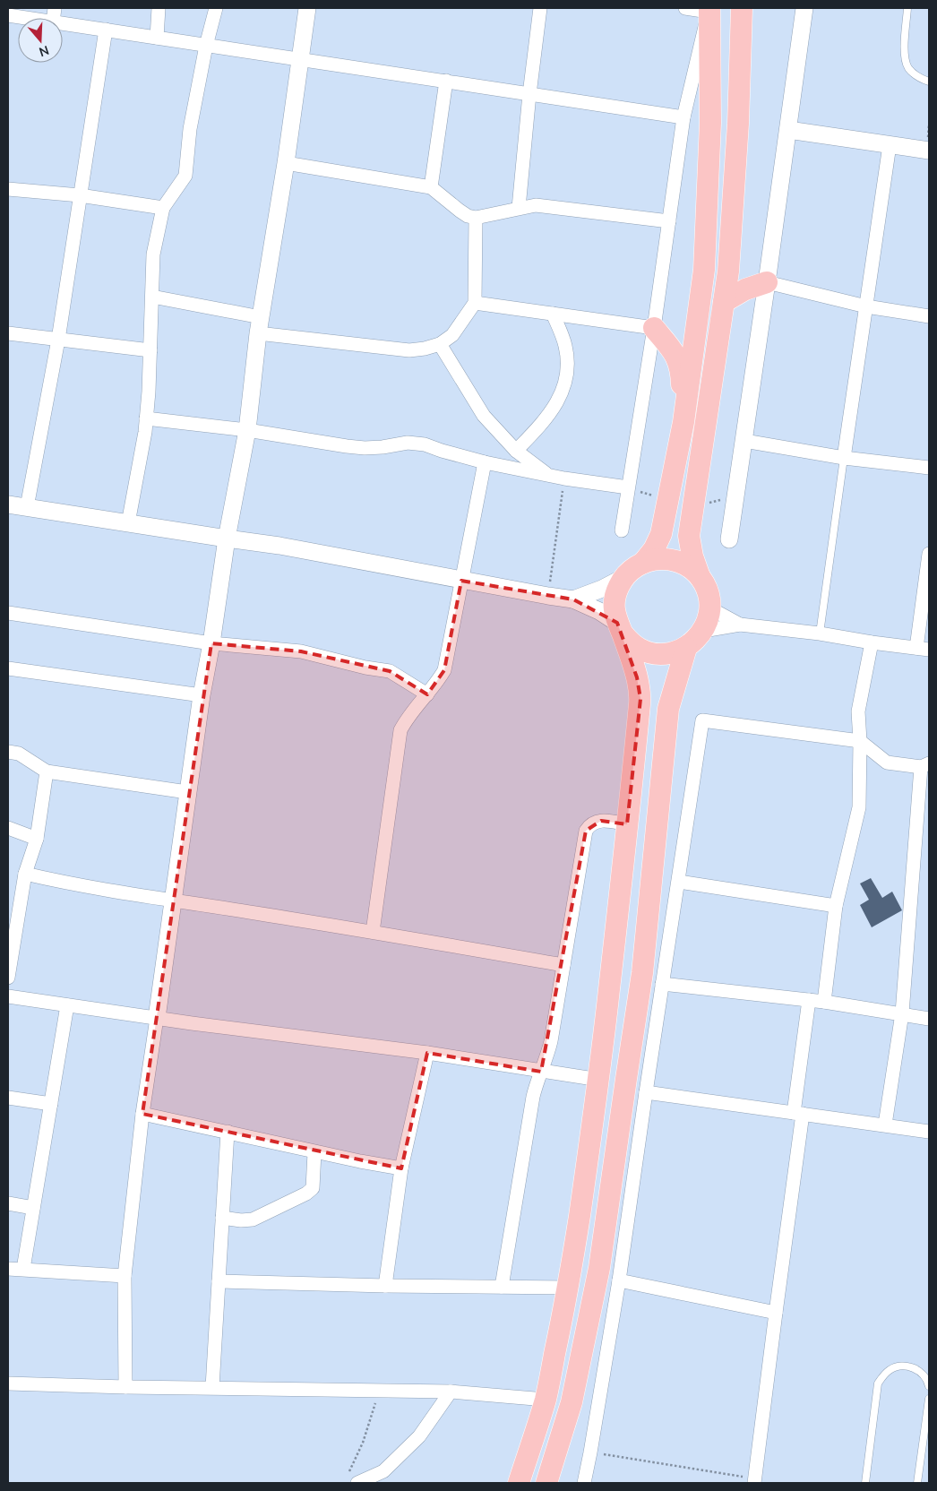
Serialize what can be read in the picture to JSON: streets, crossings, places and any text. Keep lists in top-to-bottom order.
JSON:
{
  "north": "bottom"
}
